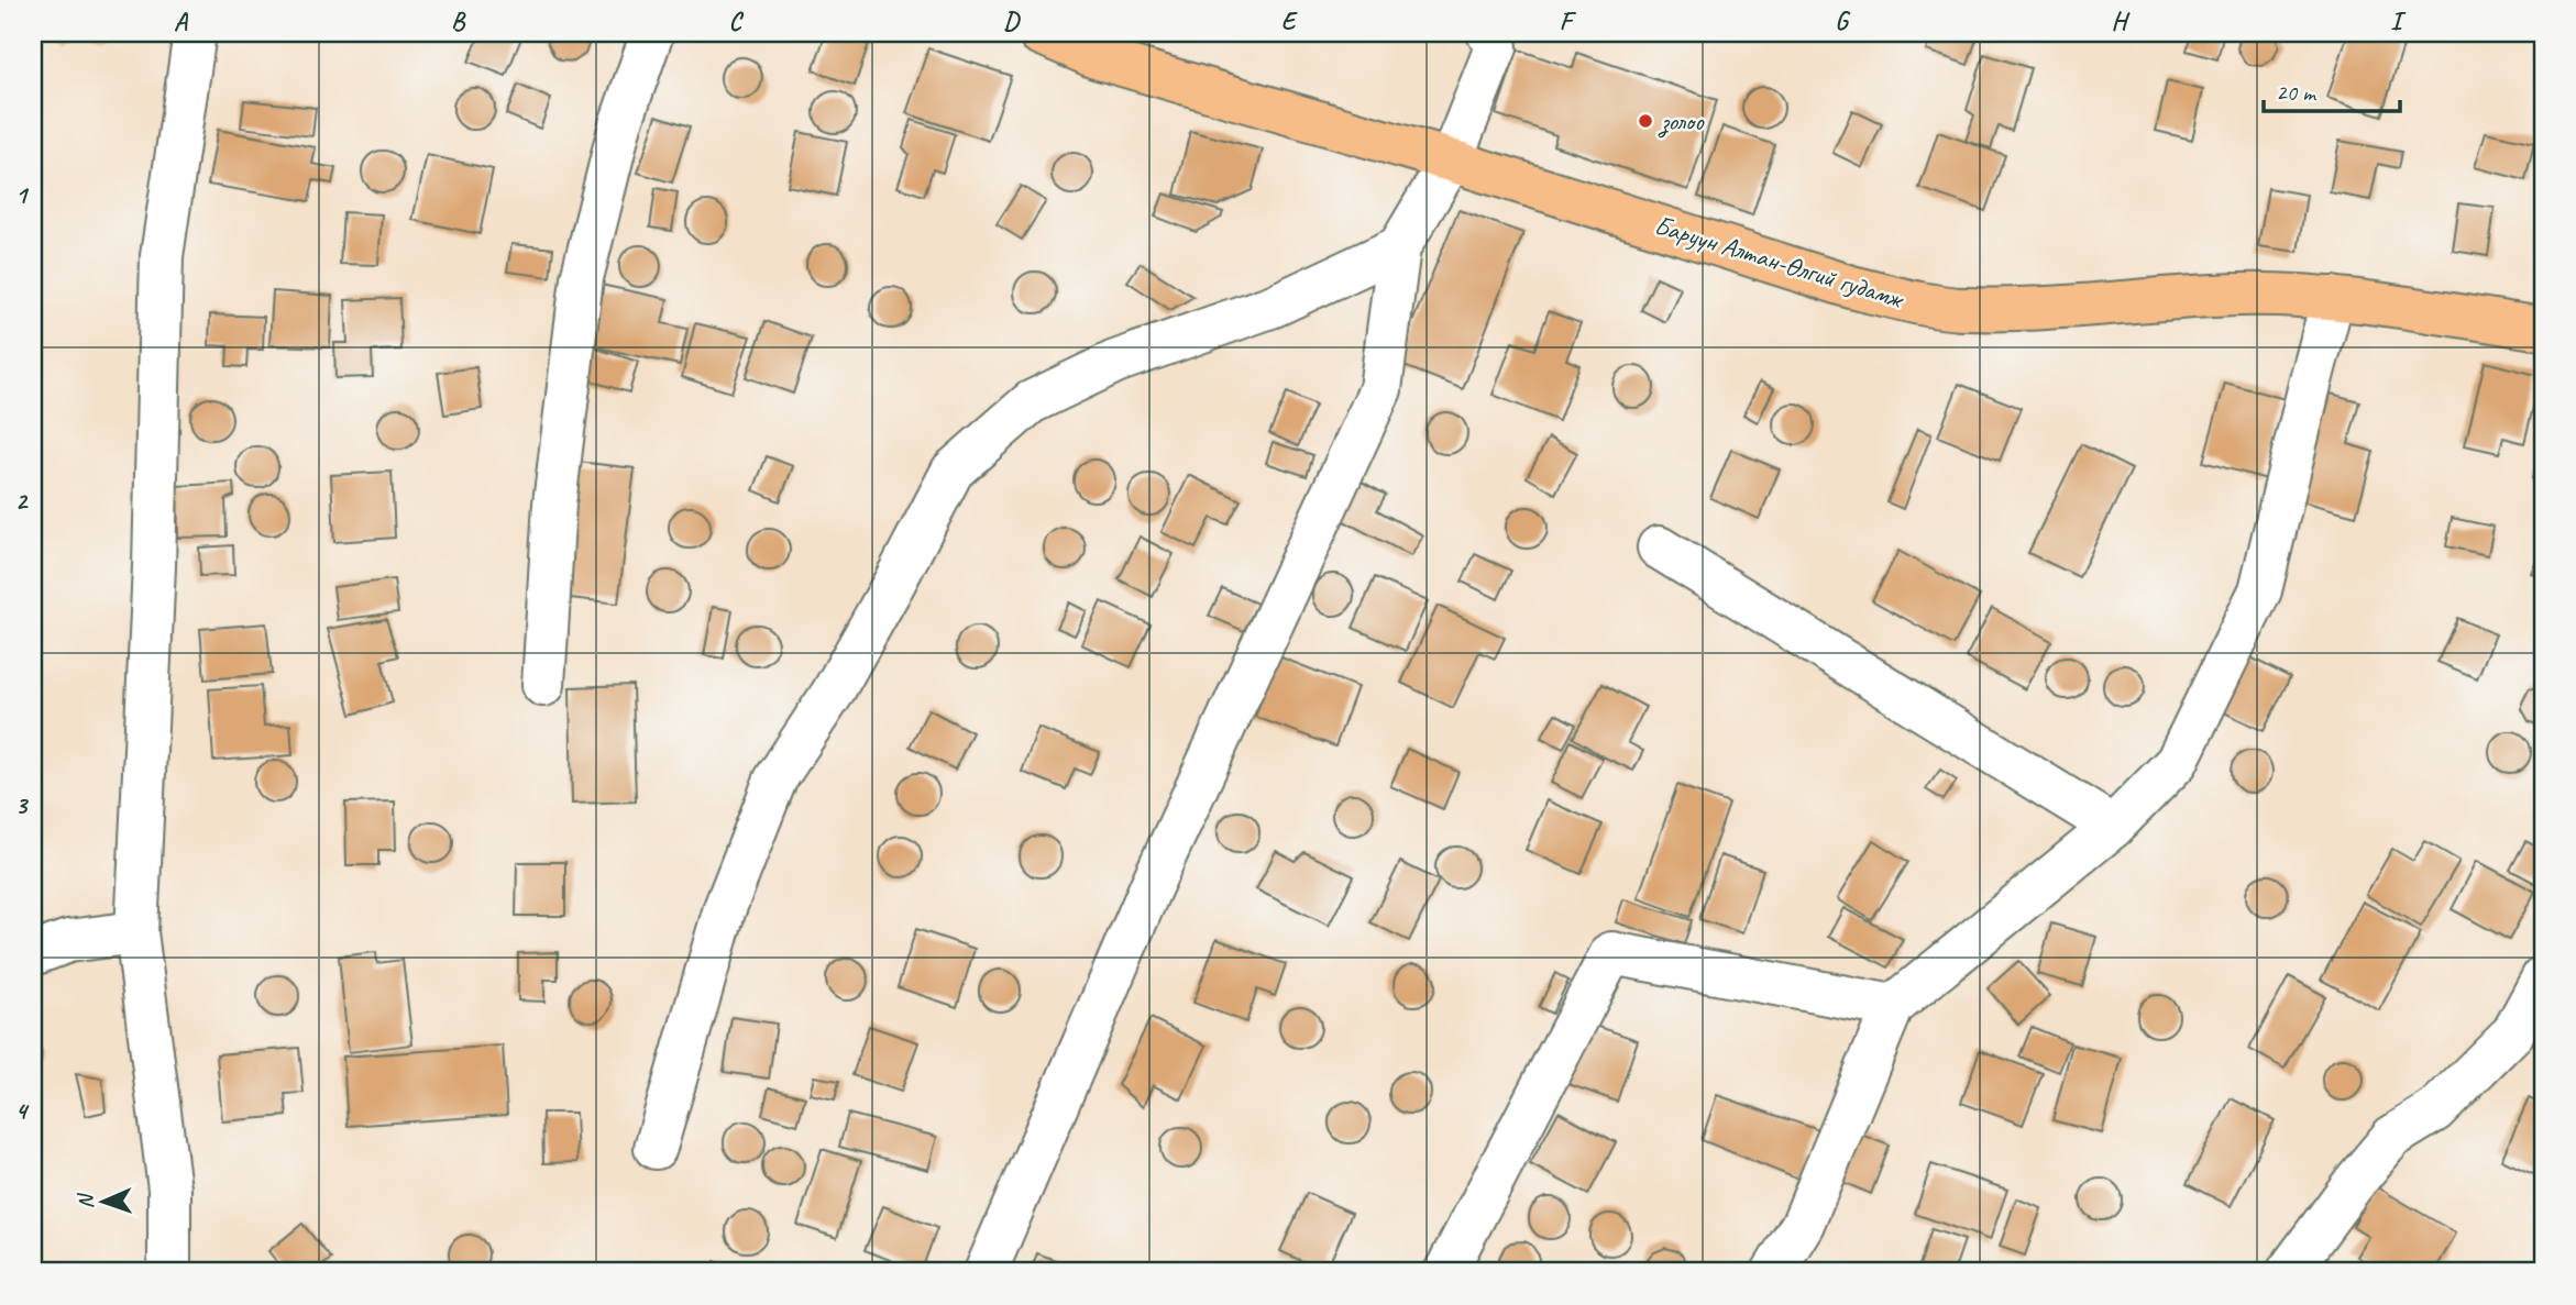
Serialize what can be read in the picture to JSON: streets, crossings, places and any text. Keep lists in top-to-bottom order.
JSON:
{
  "streets": {
    "main road": ["Баруун Алтан-Өлгий гудамж"]
  },
  "places": ["золоо"],
  "scale_bar": "20 m",
  "north": "left",
  "grid": {
    "columns": [
      "A",
      "B",
      "C",
      "D",
      "E",
      "F",
      "G",
      "H",
      "I"
    ],
    "rows": [
      "1",
      "2",
      "3",
      "4"
    ]
  }
}
